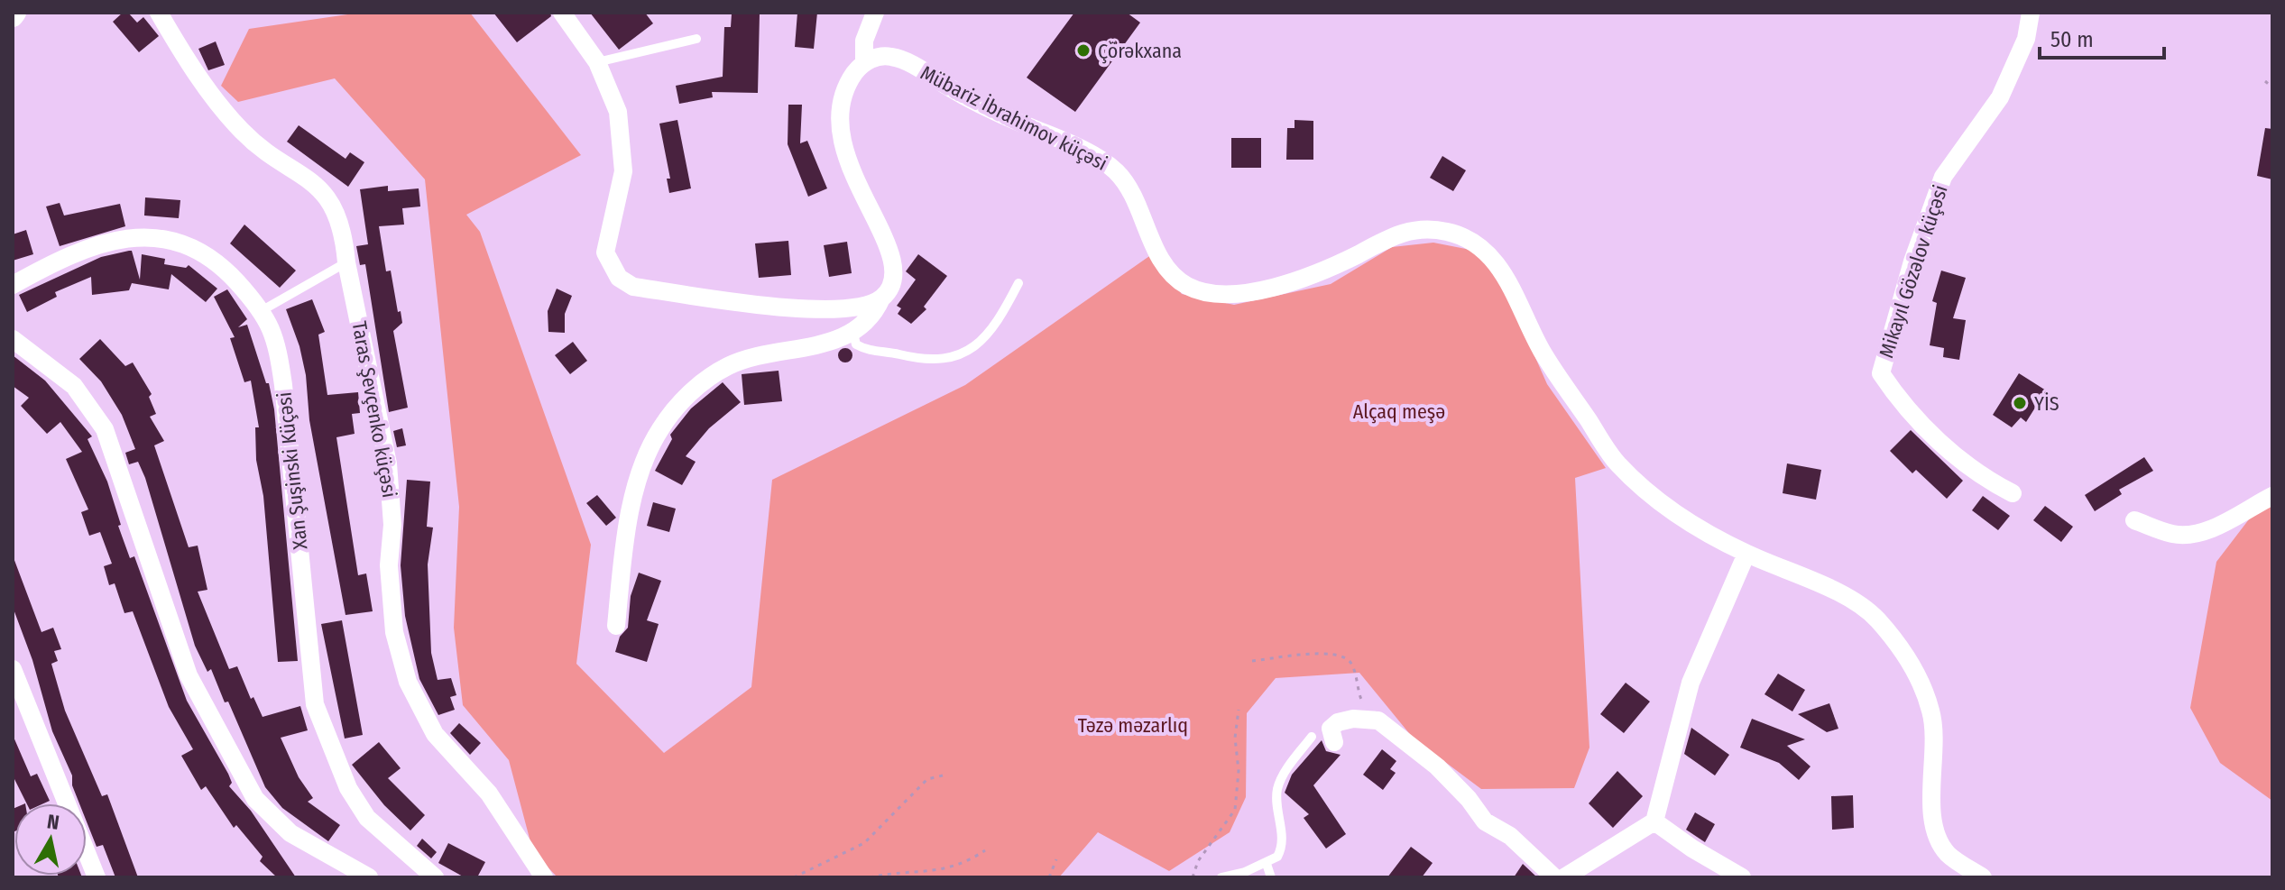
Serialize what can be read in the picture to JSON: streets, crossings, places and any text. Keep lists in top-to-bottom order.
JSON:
{
  "streets": {
    "street": [
      "Mübariz İbrahimov küçəsi",
      "Mikayıl Gözəlov küçəsi",
      "Taras Şevçenko küçəsi",
      "Xan Şuşinski Küçəsi"
    ]
  },
  "parks": ["Alçaq meşə", "Təzə məzarlıq"],
  "places": ["Çörəkxana", "YİS"],
  "scale_bar": "50 m",
  "north": "top"
}
